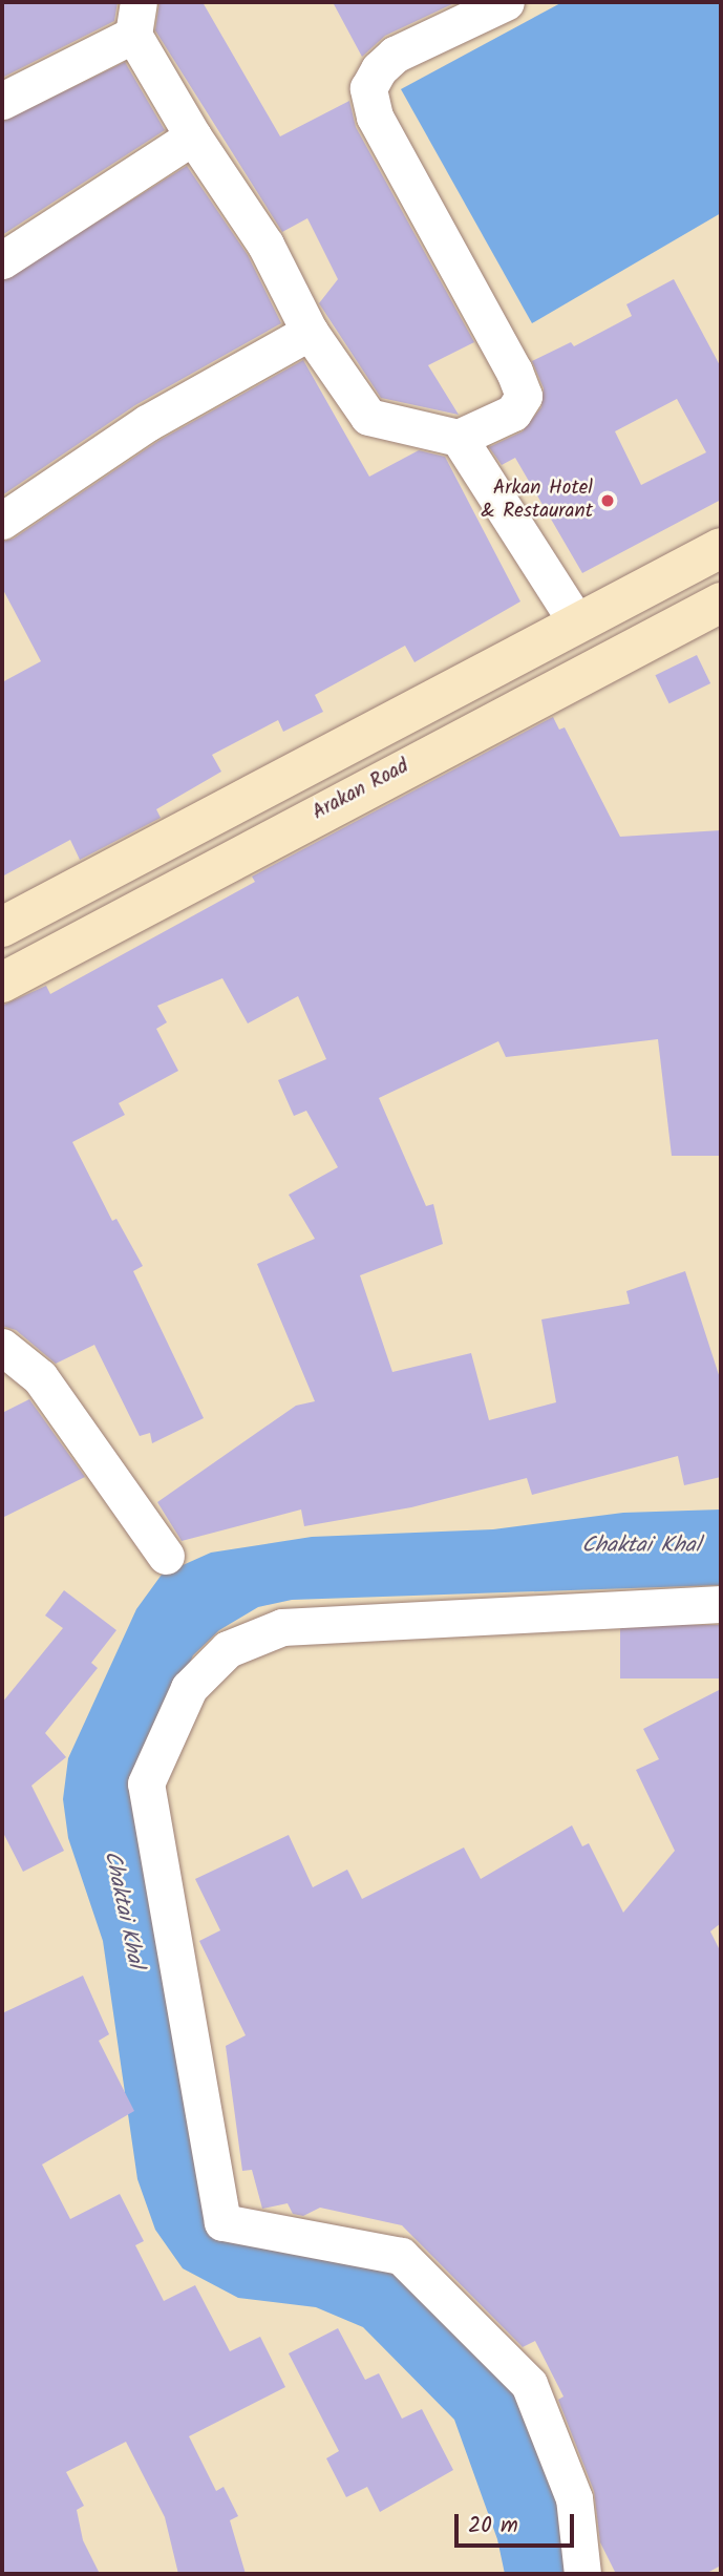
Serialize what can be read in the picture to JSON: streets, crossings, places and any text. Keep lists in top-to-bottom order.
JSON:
{
  "streets": {
    "main road": ["Arakan Road"]
  },
  "water": ["Chaktai Khal"],
  "places": ["Arkan Hotel & Restaurant"],
  "scale_bar": "20 m"
}
